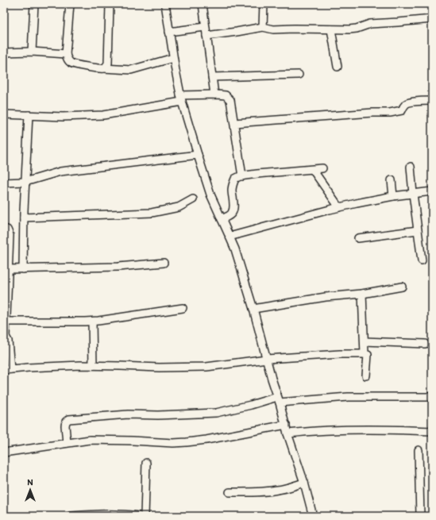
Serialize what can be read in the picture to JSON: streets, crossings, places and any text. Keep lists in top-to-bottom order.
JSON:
{
  "north": "top"
}
